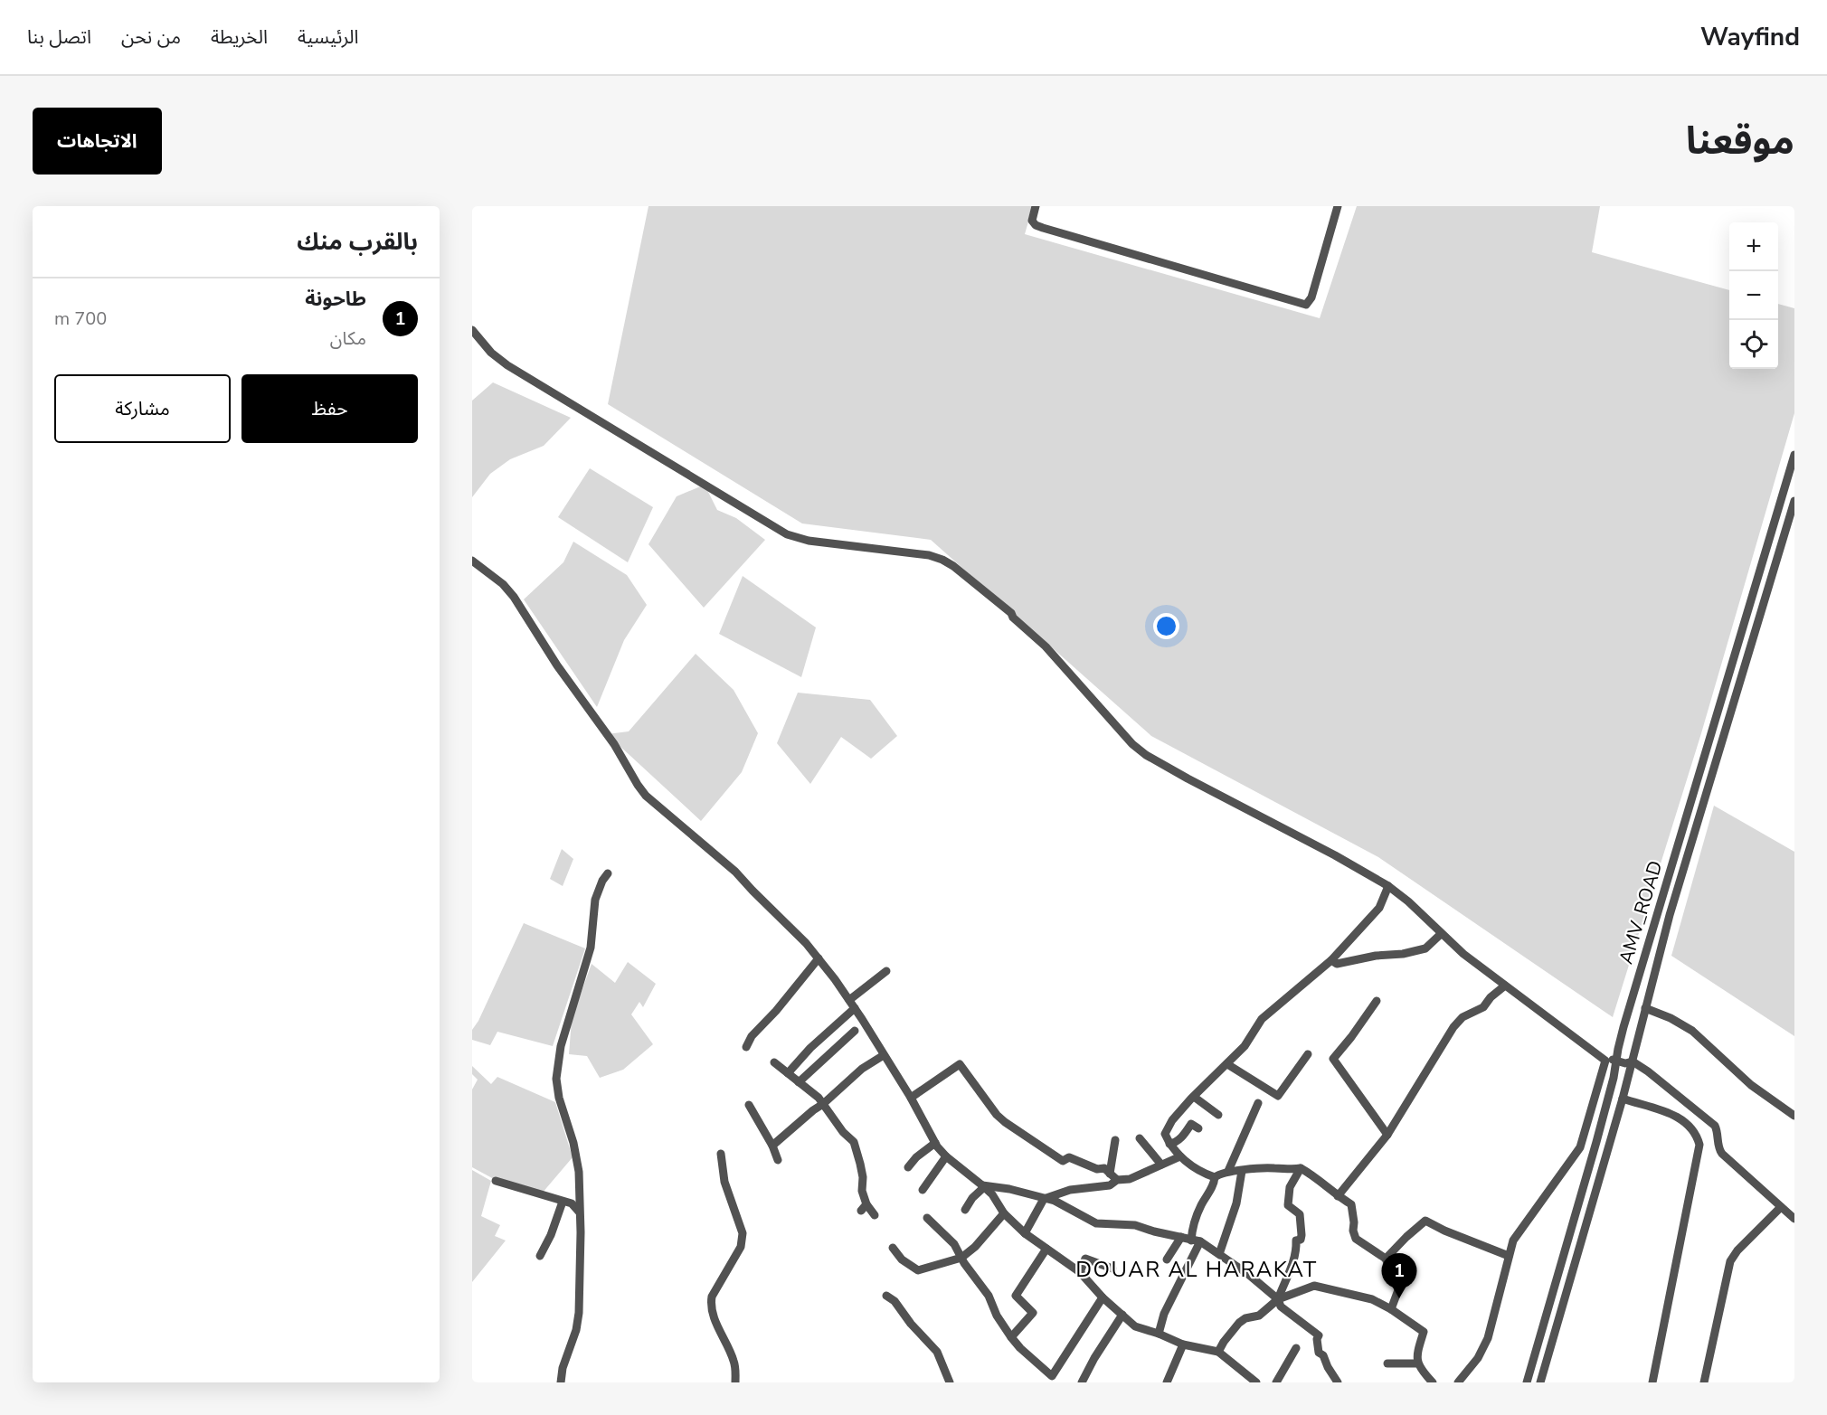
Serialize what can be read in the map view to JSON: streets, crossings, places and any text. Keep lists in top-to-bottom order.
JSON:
{
  "streets": {
    "street": ["AMV_ROAD"]
  },
  "districts": ["DOUAR AL HARAKAT"],
  "page": {
    "header": "Wayfind",
    "nav": [
      "الرئيسية",
      "الخريطة",
      "من نحن",
      "اتصل بنا"
    ],
    "title": "موقعنا",
    "buttons": [
      "الاتجاهات",
      ["حفظ", "مشاركة"]
    ],
    "heading": "بالقرب منك",
    "map_buttons": ["+", "−"],
    "list": [
      {
        "mark": "1",
        "name": "طاحونة",
        "note": "مكان",
        "value": "700 m"
      }
    ],
    "pins": "1"
  }
}
